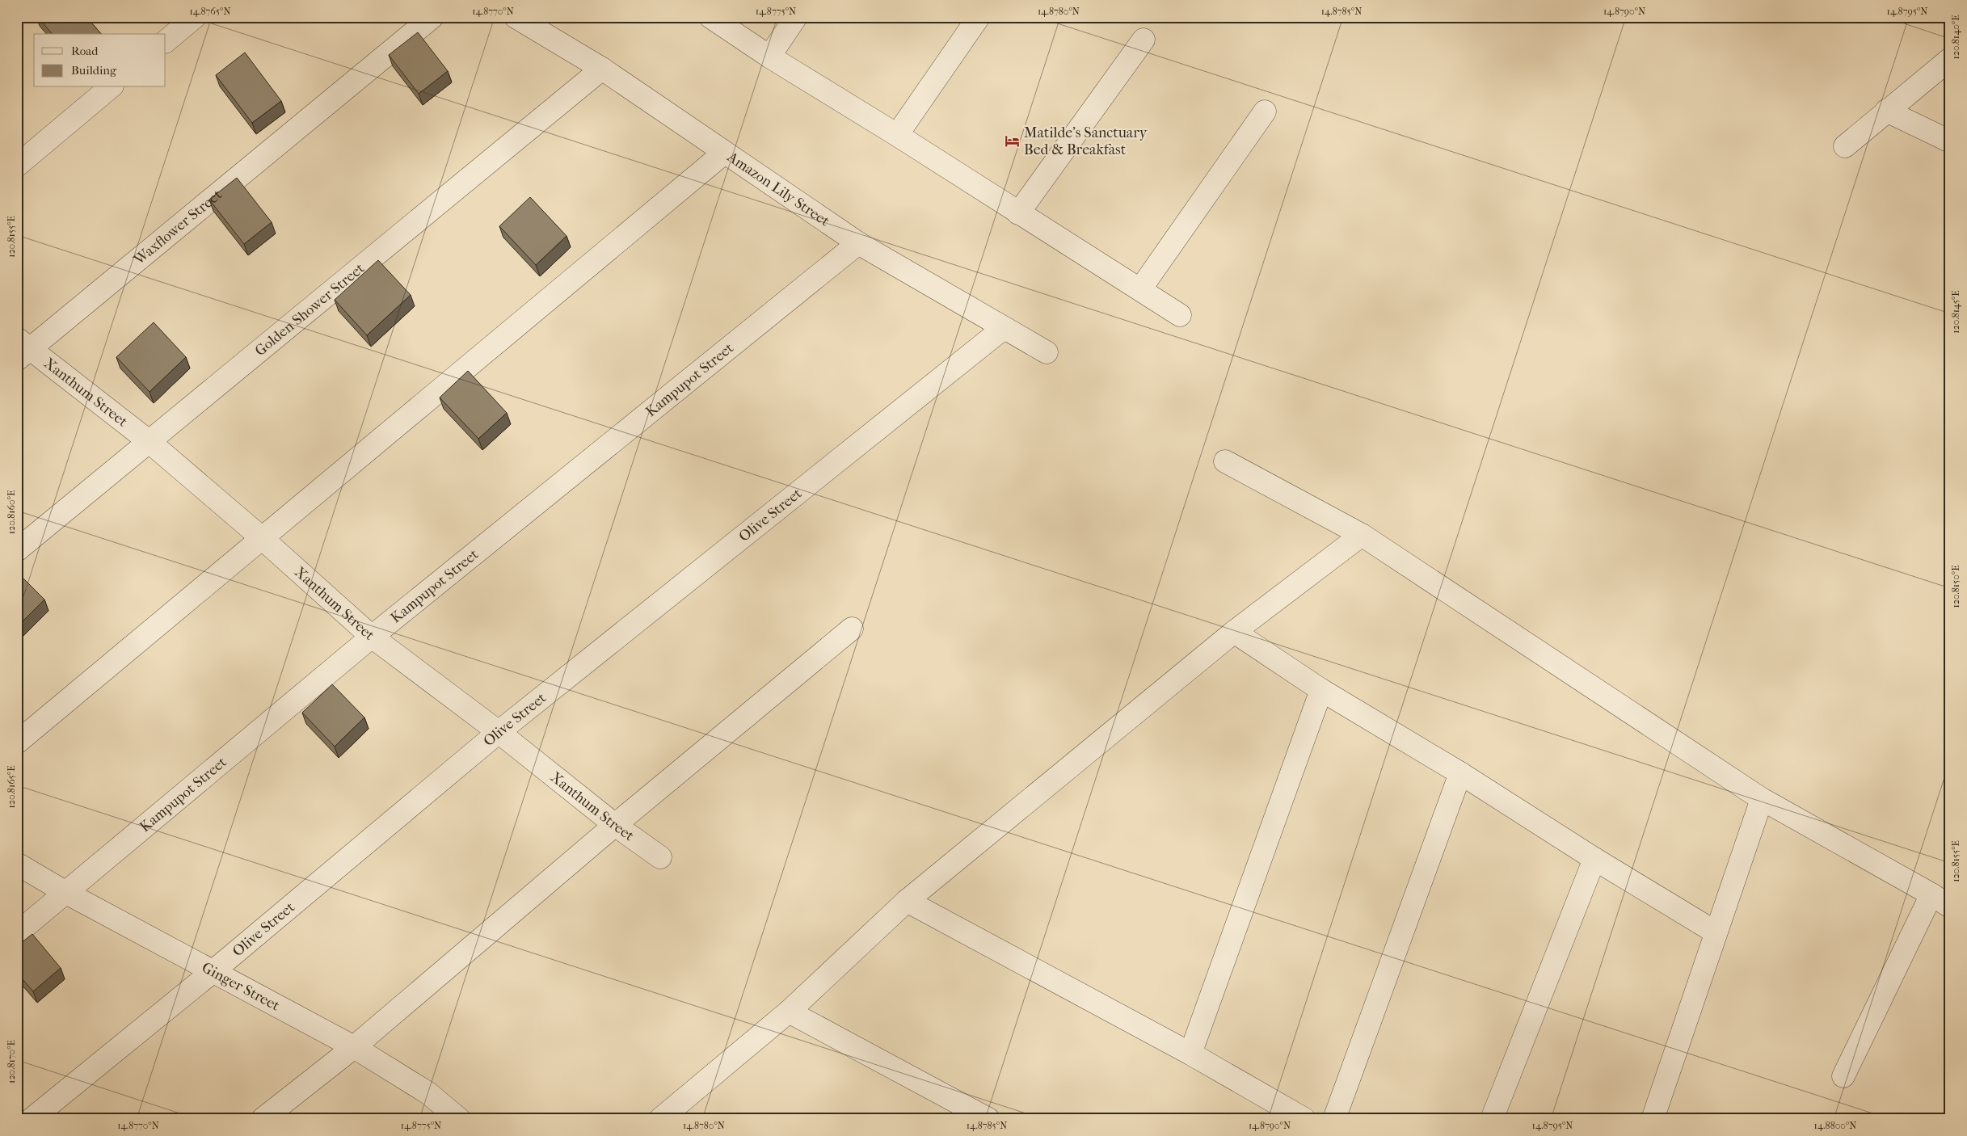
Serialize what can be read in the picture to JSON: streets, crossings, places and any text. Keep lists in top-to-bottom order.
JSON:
{
  "streets": {
    "street": [
      "Amazon Lily Street",
      "Waxflower Street",
      "Golden Shower Street",
      "Kampupot Street",
      "Xanthum Street",
      "Olive Street",
      "Ginger Street"
    ]
  },
  "crossings": [
    ["Amazon Lily Street", "Golden Shower Street"],
    ["Amazon Lily Street", "Kampupot Street"],
    ["Amazon Lily Street", "Olive Street"],
    ["Waxflower Street", "Xanthum Street"],
    ["Golden Shower Street", "Xanthum Street"],
    ["Kampupot Street", "Xanthum Street"],
    ["Kampupot Street", "Ginger Street"],
    ["Xanthum Street", "Olive Street"],
    ["Olive Street", "Ginger Street"]
  ],
  "places": {
    "hotel": ["Matilde's Sanctuary Bed & Breakfast"]
  },
  "legend": ["Road", "Building"],
  "coordinates": [
    "14.8765°N",
    "14.8770°N",
    "14.8775°N",
    "14.8780°N",
    "14.8785°N",
    "14.8790°N",
    "14.8795°N",
    "120.8140°E",
    "120.8155°E",
    "120.8145°E",
    "120.8160°E",
    "120.8150°E",
    "120.8165°E",
    "120.8170°E",
    "14.8800°N"
  ]
}
